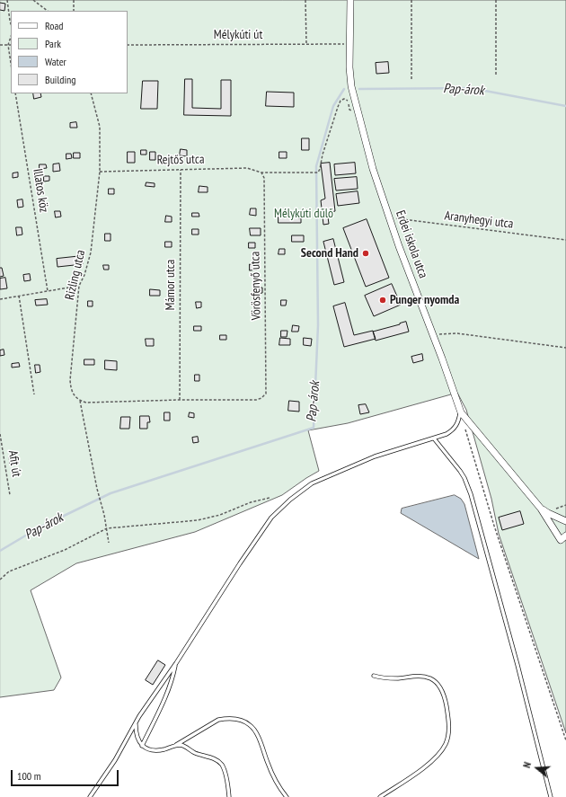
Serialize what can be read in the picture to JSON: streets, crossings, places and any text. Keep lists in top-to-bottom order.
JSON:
{
  "streets": {
    "street": ["Erdei iskola utca"],
    "path": [
      "Mélykúti út",
      "Rejtős utca",
      "Illatos köz",
      "Aranyhegyi utca",
      "Rizling utca",
      "Mámor utca",
      "Vörösfenyő utca",
      "Afit út"
    ]
  },
  "crossings": [
    ["Mélykúti út", "Erdei iskola utca"],
    ["Rejtős utca", "Erdei iskola utca"],
    ["Rejtős utca", "Rizling utca"],
    ["Rejtős utca", "Mámor utca"],
    ["Rejtős utca", "Vörösfenyő utca"],
    ["Aranyhegyi utca", "Erdei iskola utca"],
    ["Mámor utca", "Vörösfenyő utca"]
  ],
  "water": ["Pap-árok"],
  "parks": ["Mélykúti dűlő"],
  "places": ["Second Hand", "Punger nyomda"],
  "legend": [
    "Road",
    "Park",
    "Water",
    "Building"
  ],
  "scale_bar": "100 m",
  "north": "left"
}
